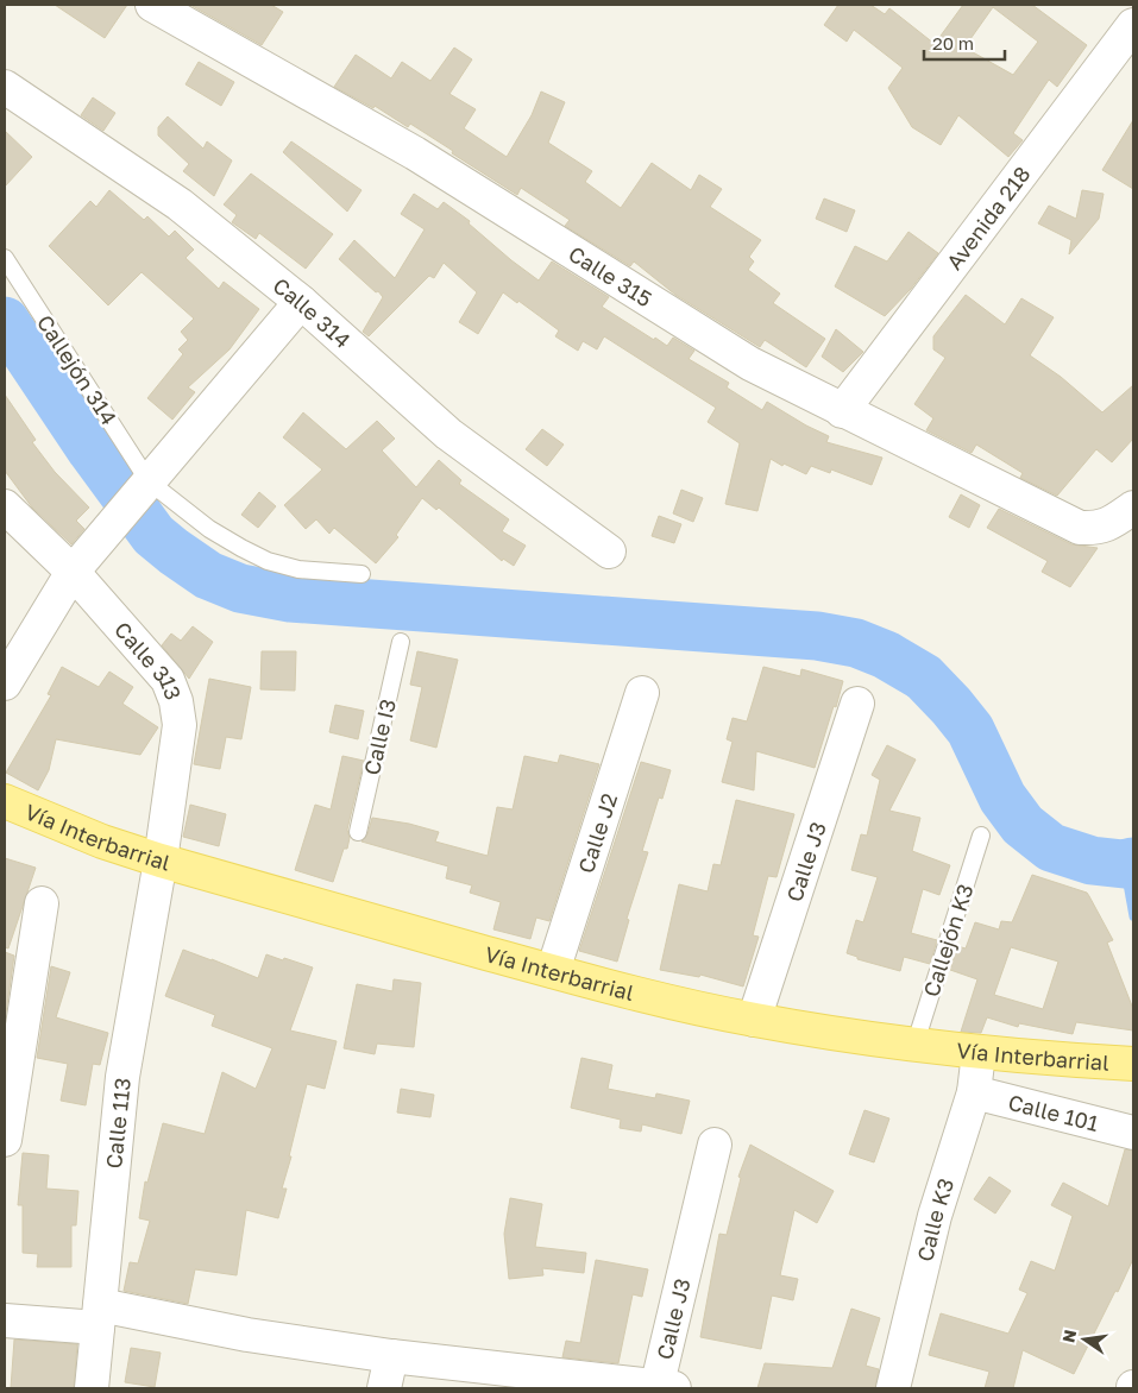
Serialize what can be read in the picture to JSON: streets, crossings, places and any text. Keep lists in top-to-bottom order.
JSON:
{
  "streets": {
    "main road": ["Vía Interbarrial"],
    "street": [
      "Avenida 218",
      "Calle 315",
      "Calle 314",
      "Calle 313",
      "Calle J2",
      "Calle J3",
      "Calle 101",
      "Calle 113",
      "Calle K3"
    ],
    "lane": ["Callejón 314", "Calle I3", "Callejón K3"]
  },
  "crossings": [
    ["Avenida 218", "Calle 315"],
    ["Calle 313", "Vía Interbarrial"],
    ["Calle 313", "Calle 113"],
    ["Calle J2", "Vía Interbarrial"],
    ["Vía Interbarrial", "Calle J3"],
    ["Vía Interbarrial", "Callejón K3"],
    ["Vía Interbarrial", "Calle 113"],
    ["Vía Interbarrial", "Calle K3"],
    ["Calle 101", "Calle K3"]
  ],
  "scale_bar": "20 m",
  "north": "left"
}
